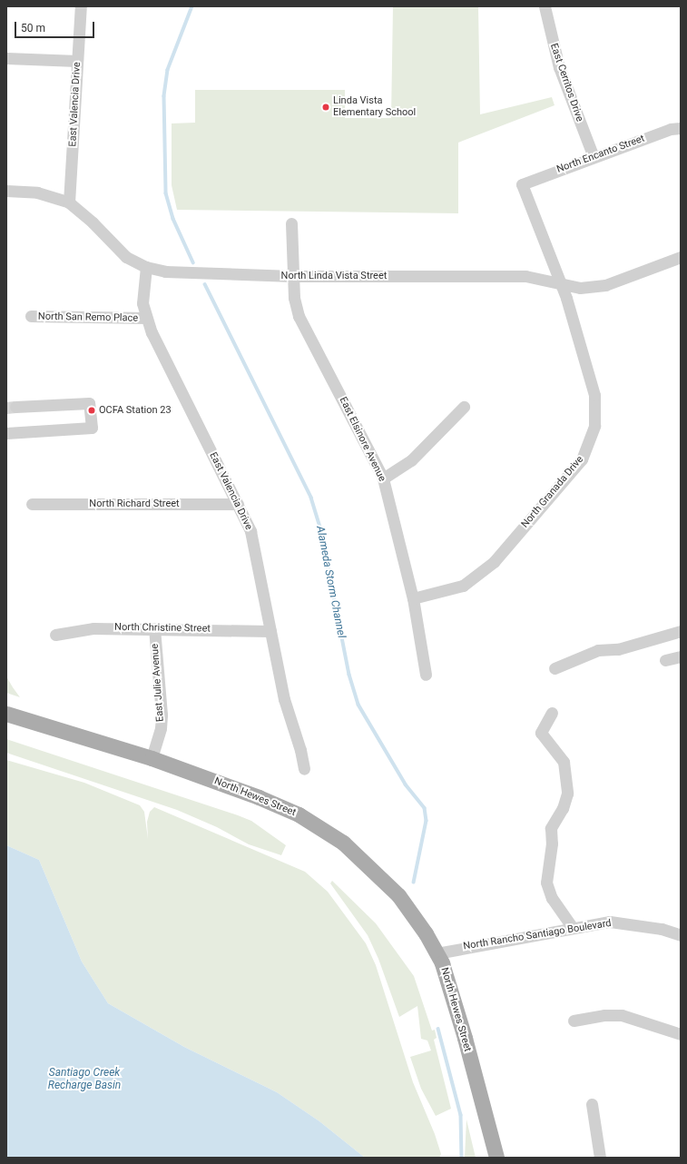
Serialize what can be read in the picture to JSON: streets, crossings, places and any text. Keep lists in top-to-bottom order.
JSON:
{
  "streets": {
    "main road": ["North Hewes Street"],
    "street": [
      "East Cerritos Drive",
      "East Valencia Drive",
      "North Encanto Street",
      "North Linda Vista Street",
      "North San Remo Place",
      "East Elsinore Avenue",
      "North Granada Drive",
      "North Richard Street",
      "North Christine Street",
      "East Julie Avenue",
      "North Rancho Santiago Boulevard"
    ]
  },
  "crossings": [
    ["East Cerritos Drive", "North Encanto Street"],
    ["East Valencia Drive", "North Linda Vista Street"],
    ["East Valencia Drive", "North San Remo Place"],
    ["East Valencia Drive", "North Richard Street"],
    ["East Valencia Drive", "North Christine Street"],
    ["North Encanto Street", "North Granada Drive"],
    ["North Linda Vista Street", "East Elsinore Avenue"],
    ["North Linda Vista Street", "North Granada Drive"],
    ["East Elsinore Avenue", "North Granada Drive"],
    ["North Christine Street", "East Julie Avenue"],
    ["East Julie Avenue", "North Hewes Street"],
    ["North Hewes Street", "North Rancho Santiago Boulevard"]
  ],
  "water": ["Alameda Storm Channel", "Santiago Creek Recharge Basin"],
  "places": ["Linda Vista Elementary School", "OCFA Station 23"],
  "scale_bar": "50 m"
}
